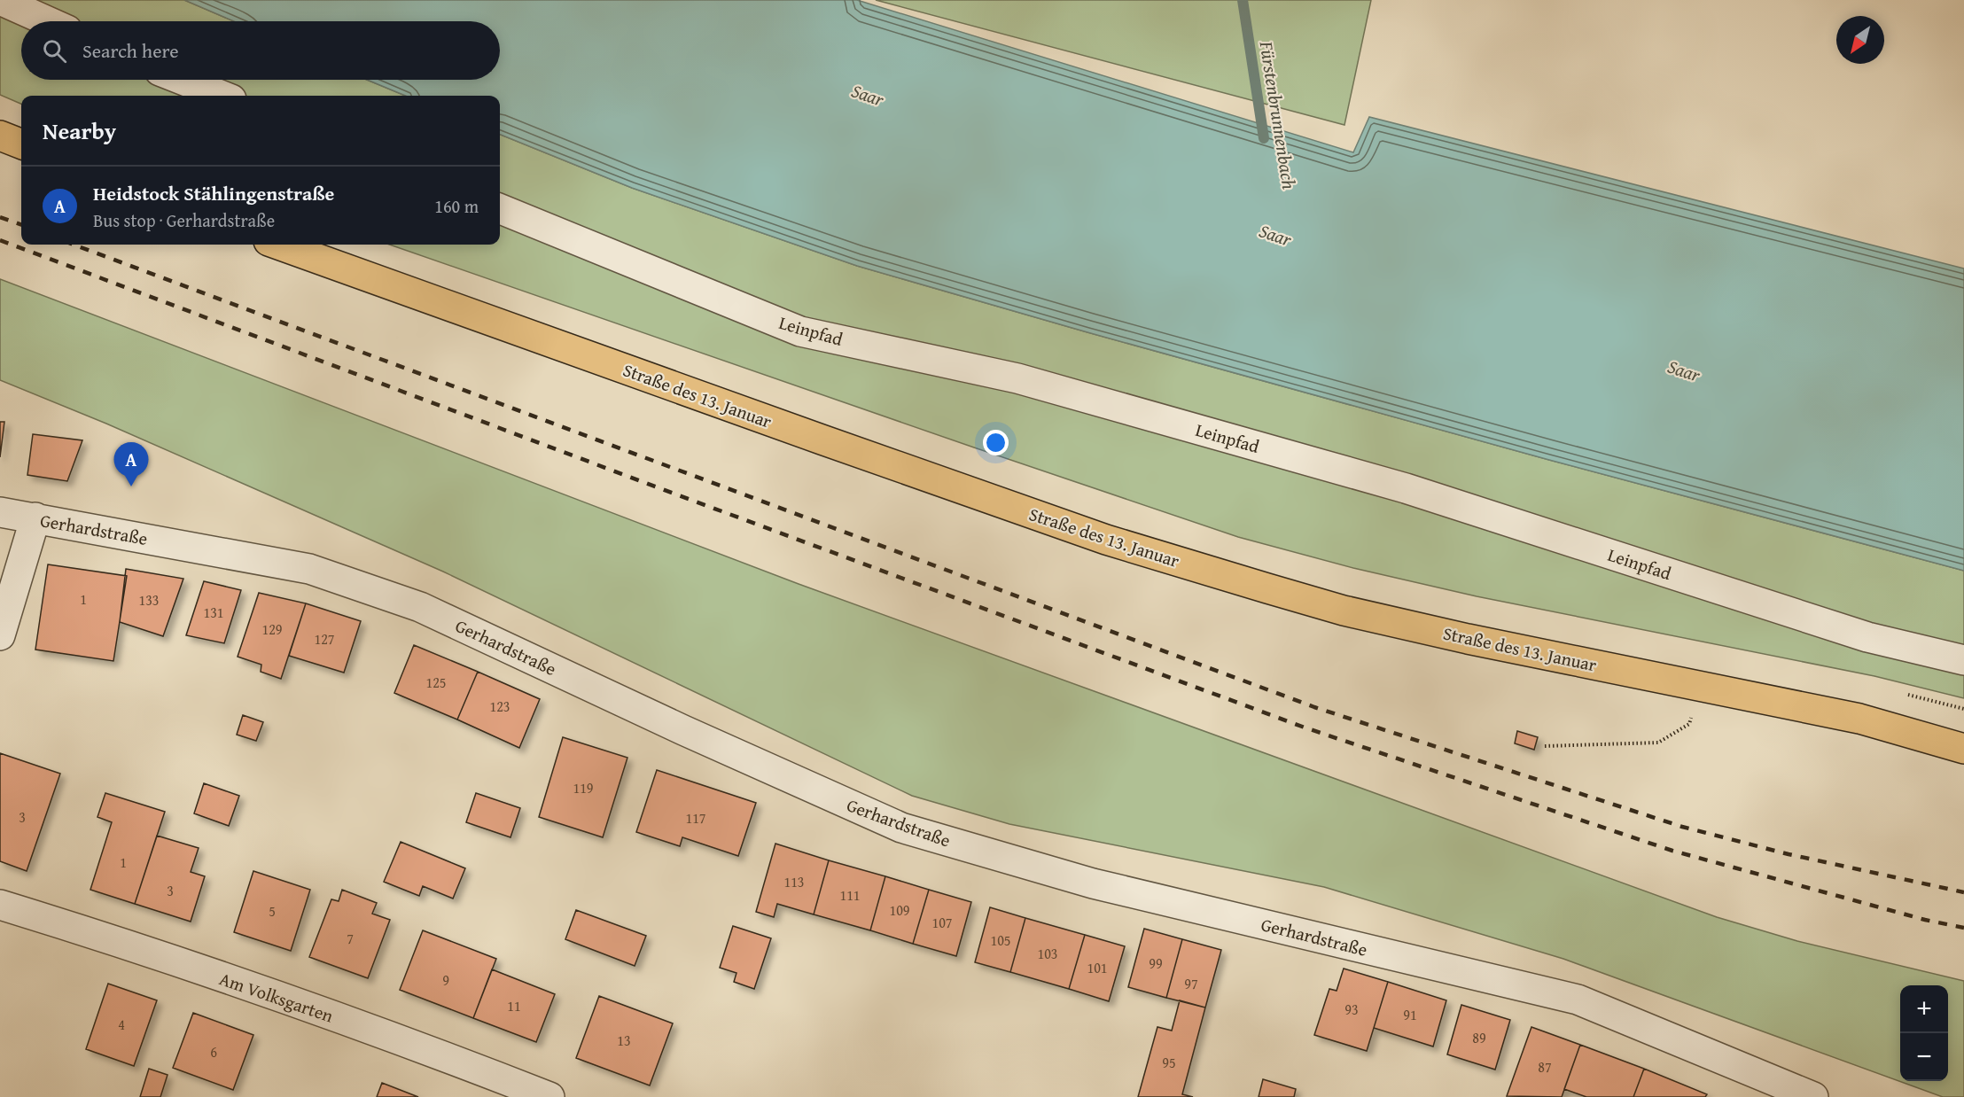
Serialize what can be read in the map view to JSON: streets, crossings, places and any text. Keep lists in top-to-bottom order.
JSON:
{
  "streets": {
    "main road": ["Straße des 13. Januar"],
    "street": ["Leinpfad", "Gerhardstraße", "Am Volksgarten"]
  },
  "water": ["Saar", "Fürstenbrunnenbach"],
  "house_numbers": [
    "1",
    "133",
    "131",
    "129",
    "127",
    "125",
    "123",
    "119",
    "3",
    "117",
    "1",
    "113",
    "3",
    "111",
    "109",
    "5",
    "107",
    "7",
    "105",
    "103",
    "99",
    "101",
    "9",
    "97",
    "11",
    "93",
    "91",
    "4",
    "89",
    "13",
    "6",
    "95",
    "87"
  ],
  "north": "bottom left",
  "page": {
    "search": "Search here",
    "heading": "Nearby",
    "list": [
      {
        "mark": "A",
        "name": "Heidstock Stählingenstraße",
        "note": "Bus stop · Gerhardstraße",
        "value": "160 m"
      }
    ],
    "pins": "A",
    "map_buttons": ["+", "−"]
  }
}
